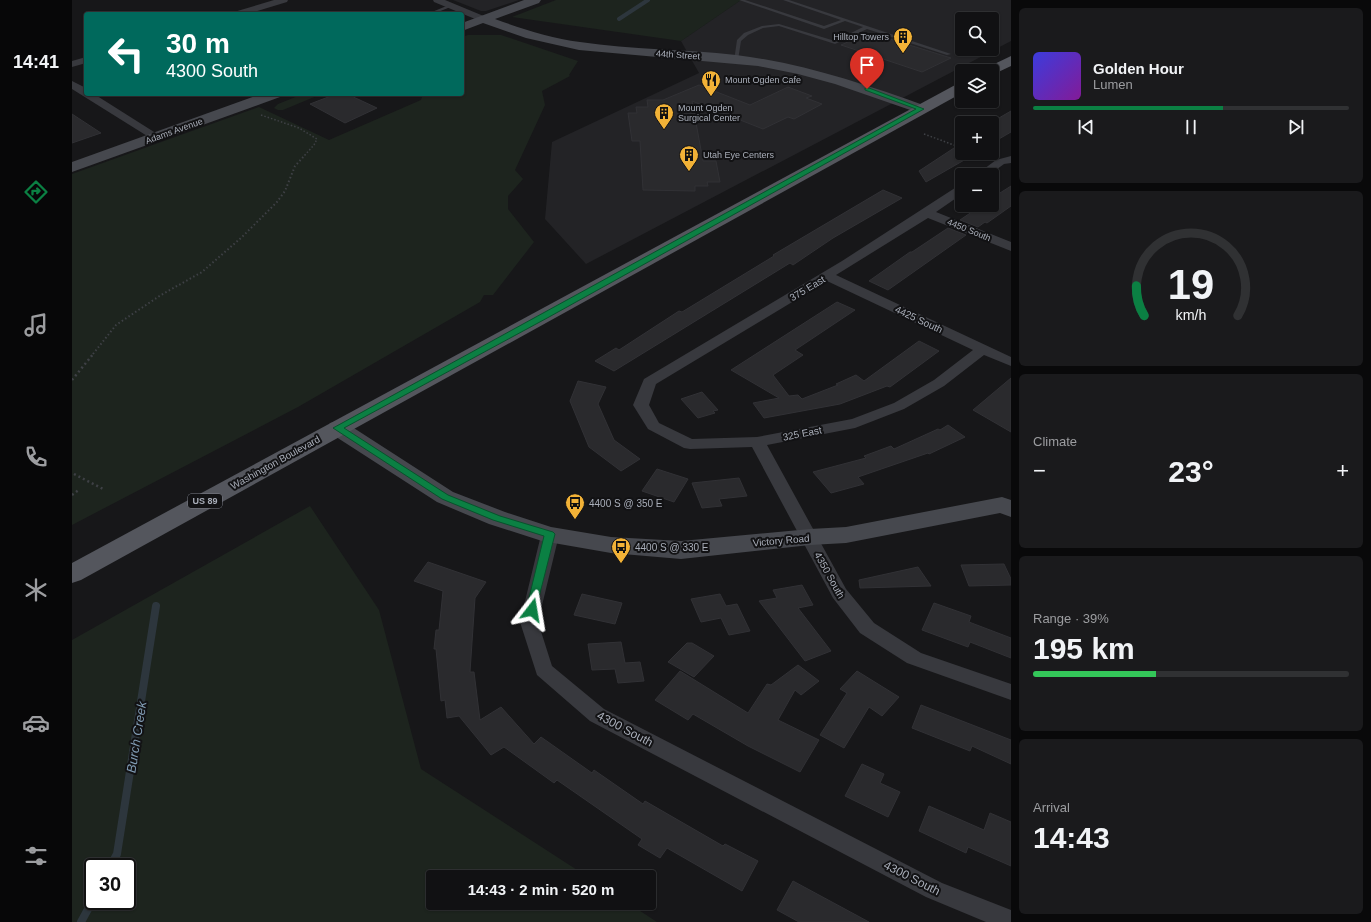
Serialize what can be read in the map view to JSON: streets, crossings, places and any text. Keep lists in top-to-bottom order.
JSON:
{
  "streets": {
    "main road": ["Washington Boulevard", "US 89"],
    "street": [
      "44th Street",
      "Adams Avenue",
      "4450 South",
      "375 East",
      "4425 South",
      "325 East",
      "Victory Road",
      "4350 South",
      "4300 South"
    ]
  },
  "crossings": [
    ["44th Street", "Washington Boulevard"],
    ["4450 South", "375 East"],
    ["375 East", "4425 South"],
    ["375 East", "325 East"],
    ["4425 South", "325 East"],
    ["325 East", "4350 South"],
    ["Victory Road", "4350 South"],
    ["Victory Road", "4300 South"]
  ],
  "water": ["Burch Creek"],
  "places": {
    "building": ["Hilltop Towers", "Mount Ogden Surgical Center", "Utah Eye Centers"],
    "restaurant": ["Mount Ogden Cafe"],
    "bus stop": ["4400 S @ 350 E", "4400 S @ 330 E"]
  },
  "page": {
    "tabs": "14:41",
    "map_buttons": ["+", "−"],
    "turn": ["30 m", "4300 South"],
    "song": ["Golden Hour", "Lumen"],
    "tile": [
      "Climate",
      ["Range · 39%", "195 km"],
      ["Arrival", "14:43"]
    ],
    "heat": ["−", "23°", "+"],
    "limit": "30",
    "trip": "14:43 · 2 min · 520 m",
    "gauge": ["19", "km/h"]
  }
}
